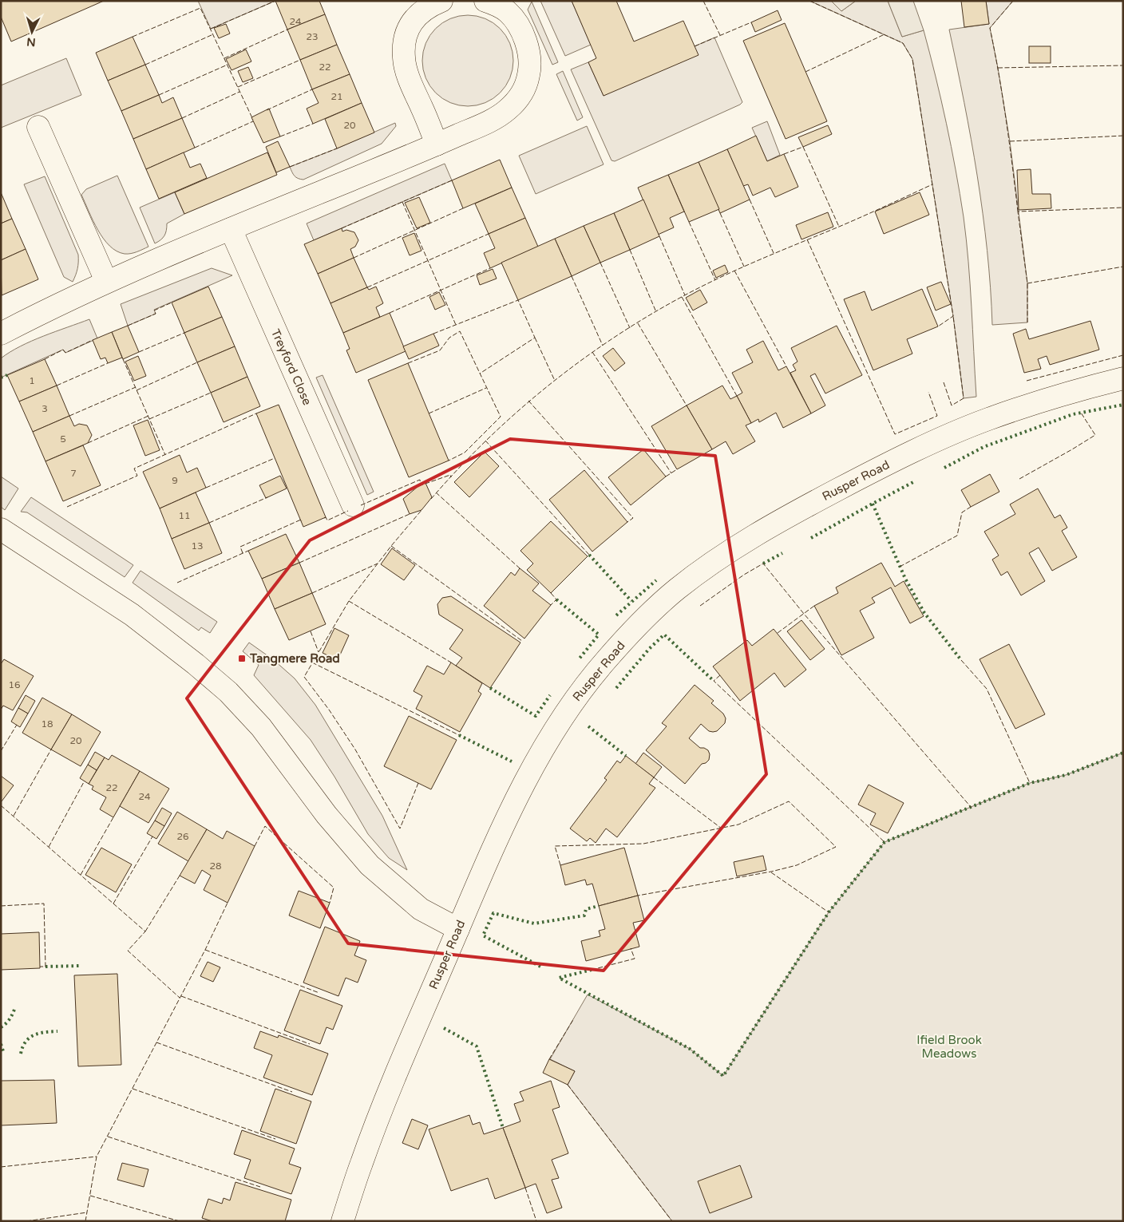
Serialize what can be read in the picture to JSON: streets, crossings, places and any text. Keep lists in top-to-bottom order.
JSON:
{
  "streets": {
    "street": ["Treyford Close", "Rusper Road"]
  },
  "parks": ["Ifield Brook Meadows"],
  "places": {
    "transit": ["Tangmere Road"]
  },
  "house_numbers": [
    "24",
    "23",
    "22",
    "21",
    "20",
    "1",
    "3",
    "5",
    "7",
    "9",
    "11",
    "13",
    "16",
    "18",
    "20",
    "22",
    "24",
    "26",
    "28"
  ],
  "north": "bottom"
}
